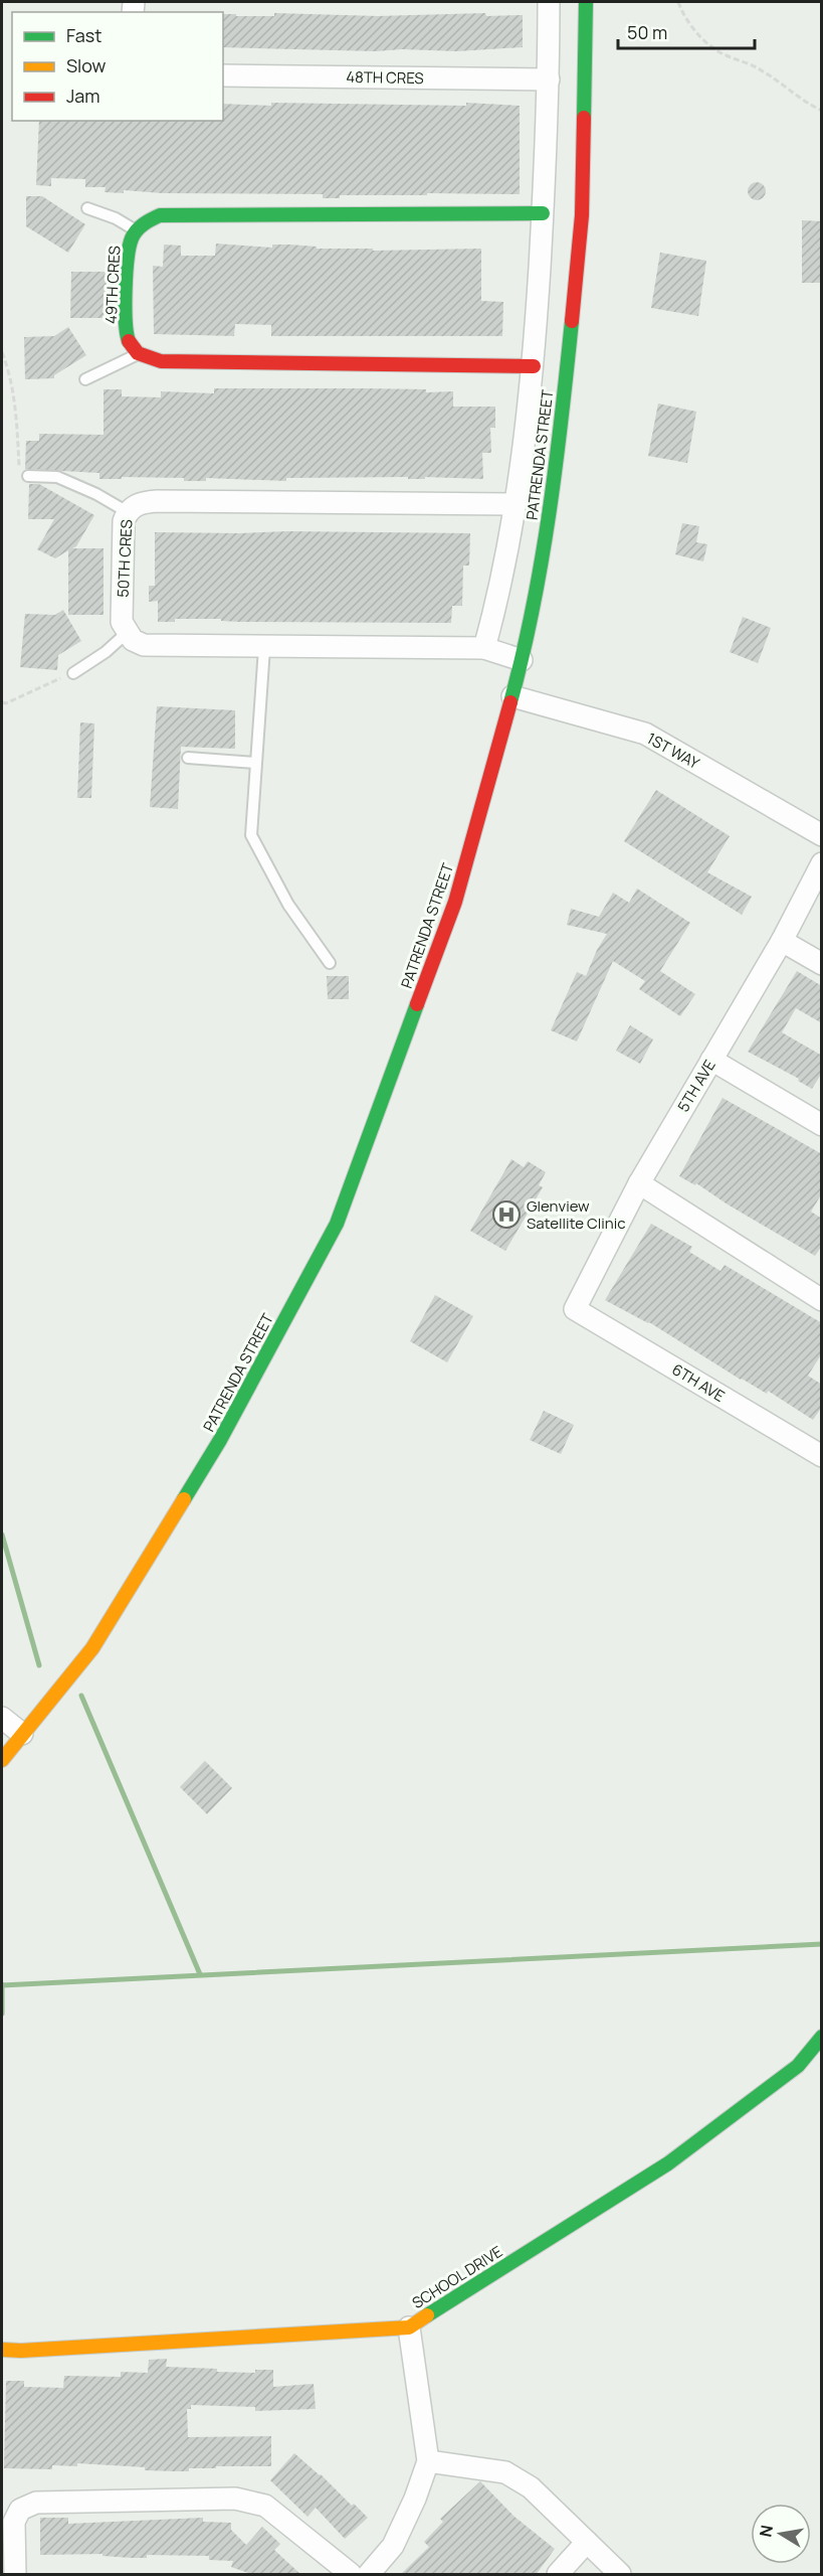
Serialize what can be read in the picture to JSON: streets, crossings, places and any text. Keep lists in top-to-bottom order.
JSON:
{
  "streets": {
    "street": [
      "48TH CRES",
      "49TH CRES",
      "PATRENDA STREET",
      "50TH CRES",
      "1ST WAY",
      "5TH AVE",
      "6TH AVE",
      "SCHOOL DRIVE"
    ]
  },
  "crossings": [
    ["PATRENDA STREET", "1ST WAY"],
    ["5TH AVE", "6TH AVE"]
  ],
  "places": {
    "hospital": ["Glenview Satellite Clinic"]
  },
  "legend": ["Fast", "Slow", "Jam"],
  "scale_bar": "50 m",
  "north": "left"
}
